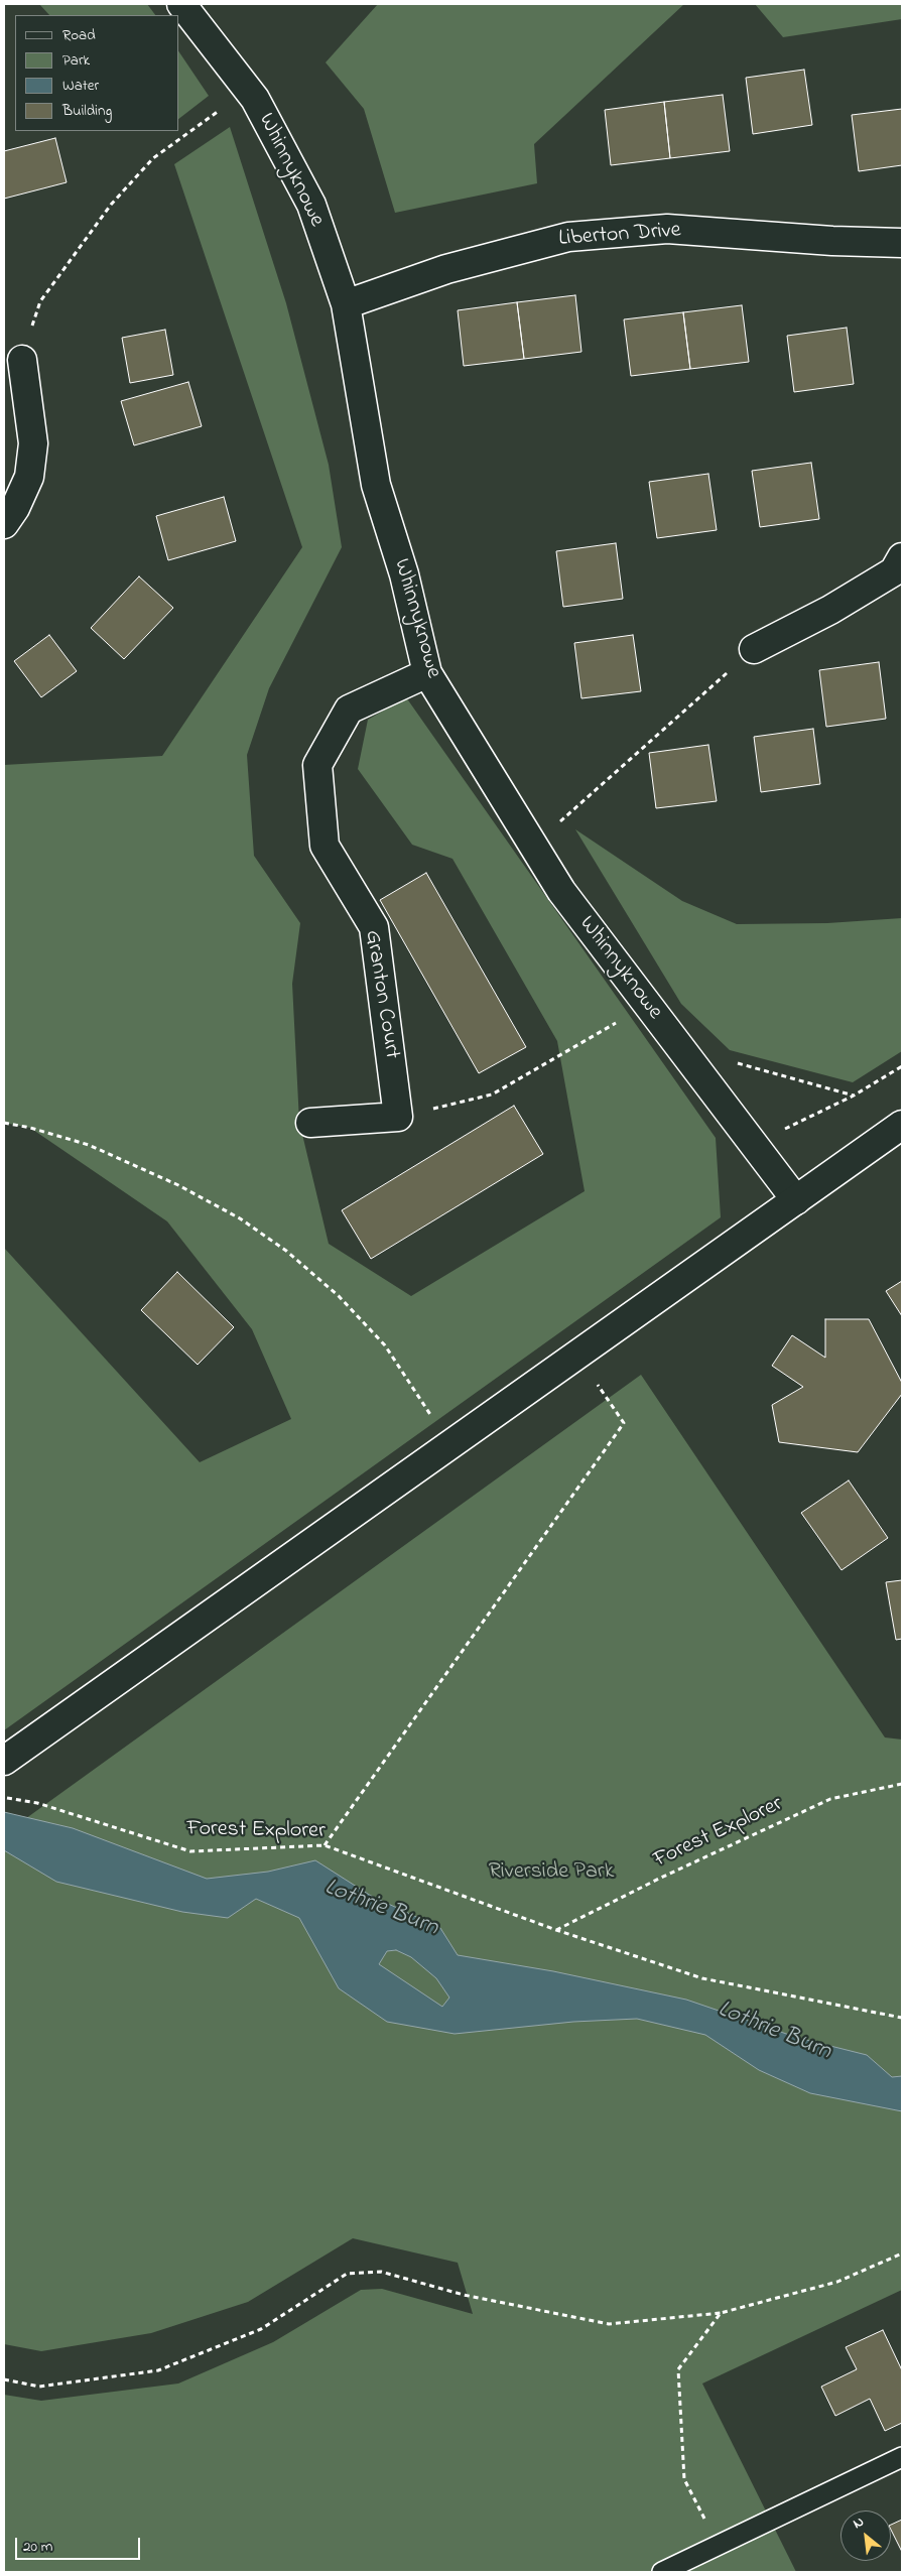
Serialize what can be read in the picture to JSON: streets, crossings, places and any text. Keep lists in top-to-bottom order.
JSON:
{
  "streets": {
    "street": ["Whinnyknowe", "Liberton Drive", "Granton Court"],
    "path": ["Forest Explorer"]
  },
  "crossings": [
    ["Whinnyknowe", "Liberton Drive"],
    ["Whinnyknowe", "Granton Court"]
  ],
  "water": ["Lothrie Burn"],
  "parks": ["Riverside Park"],
  "legend": [
    "Road",
    "Park",
    "Water",
    "Building"
  ],
  "scale_bar": "20 m",
  "north": "top left"
}
